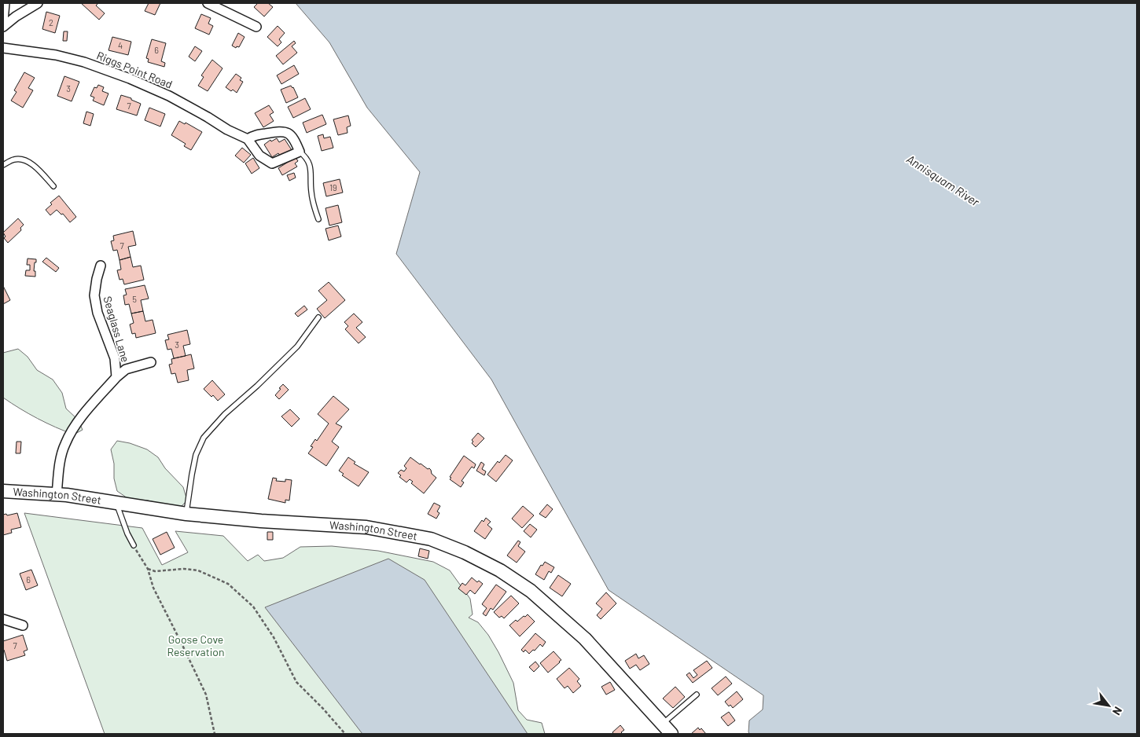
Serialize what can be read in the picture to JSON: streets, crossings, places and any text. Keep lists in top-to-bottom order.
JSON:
{
  "streets": {
    "main road": ["Washington Street"],
    "street": ["Riggs Point Road", "Seaglass Lane"]
  },
  "crossings": [
    ["Seaglass Lane", "Washington Street"]
  ],
  "water": ["Annisquam River"],
  "parks": ["Goose Cove Reservation"],
  "house_numbers": [
    "2",
    "4",
    "6",
    "3",
    "7",
    "19",
    "7",
    "5",
    "3",
    "6",
    "7"
  ],
  "north": "bottom right"
}
